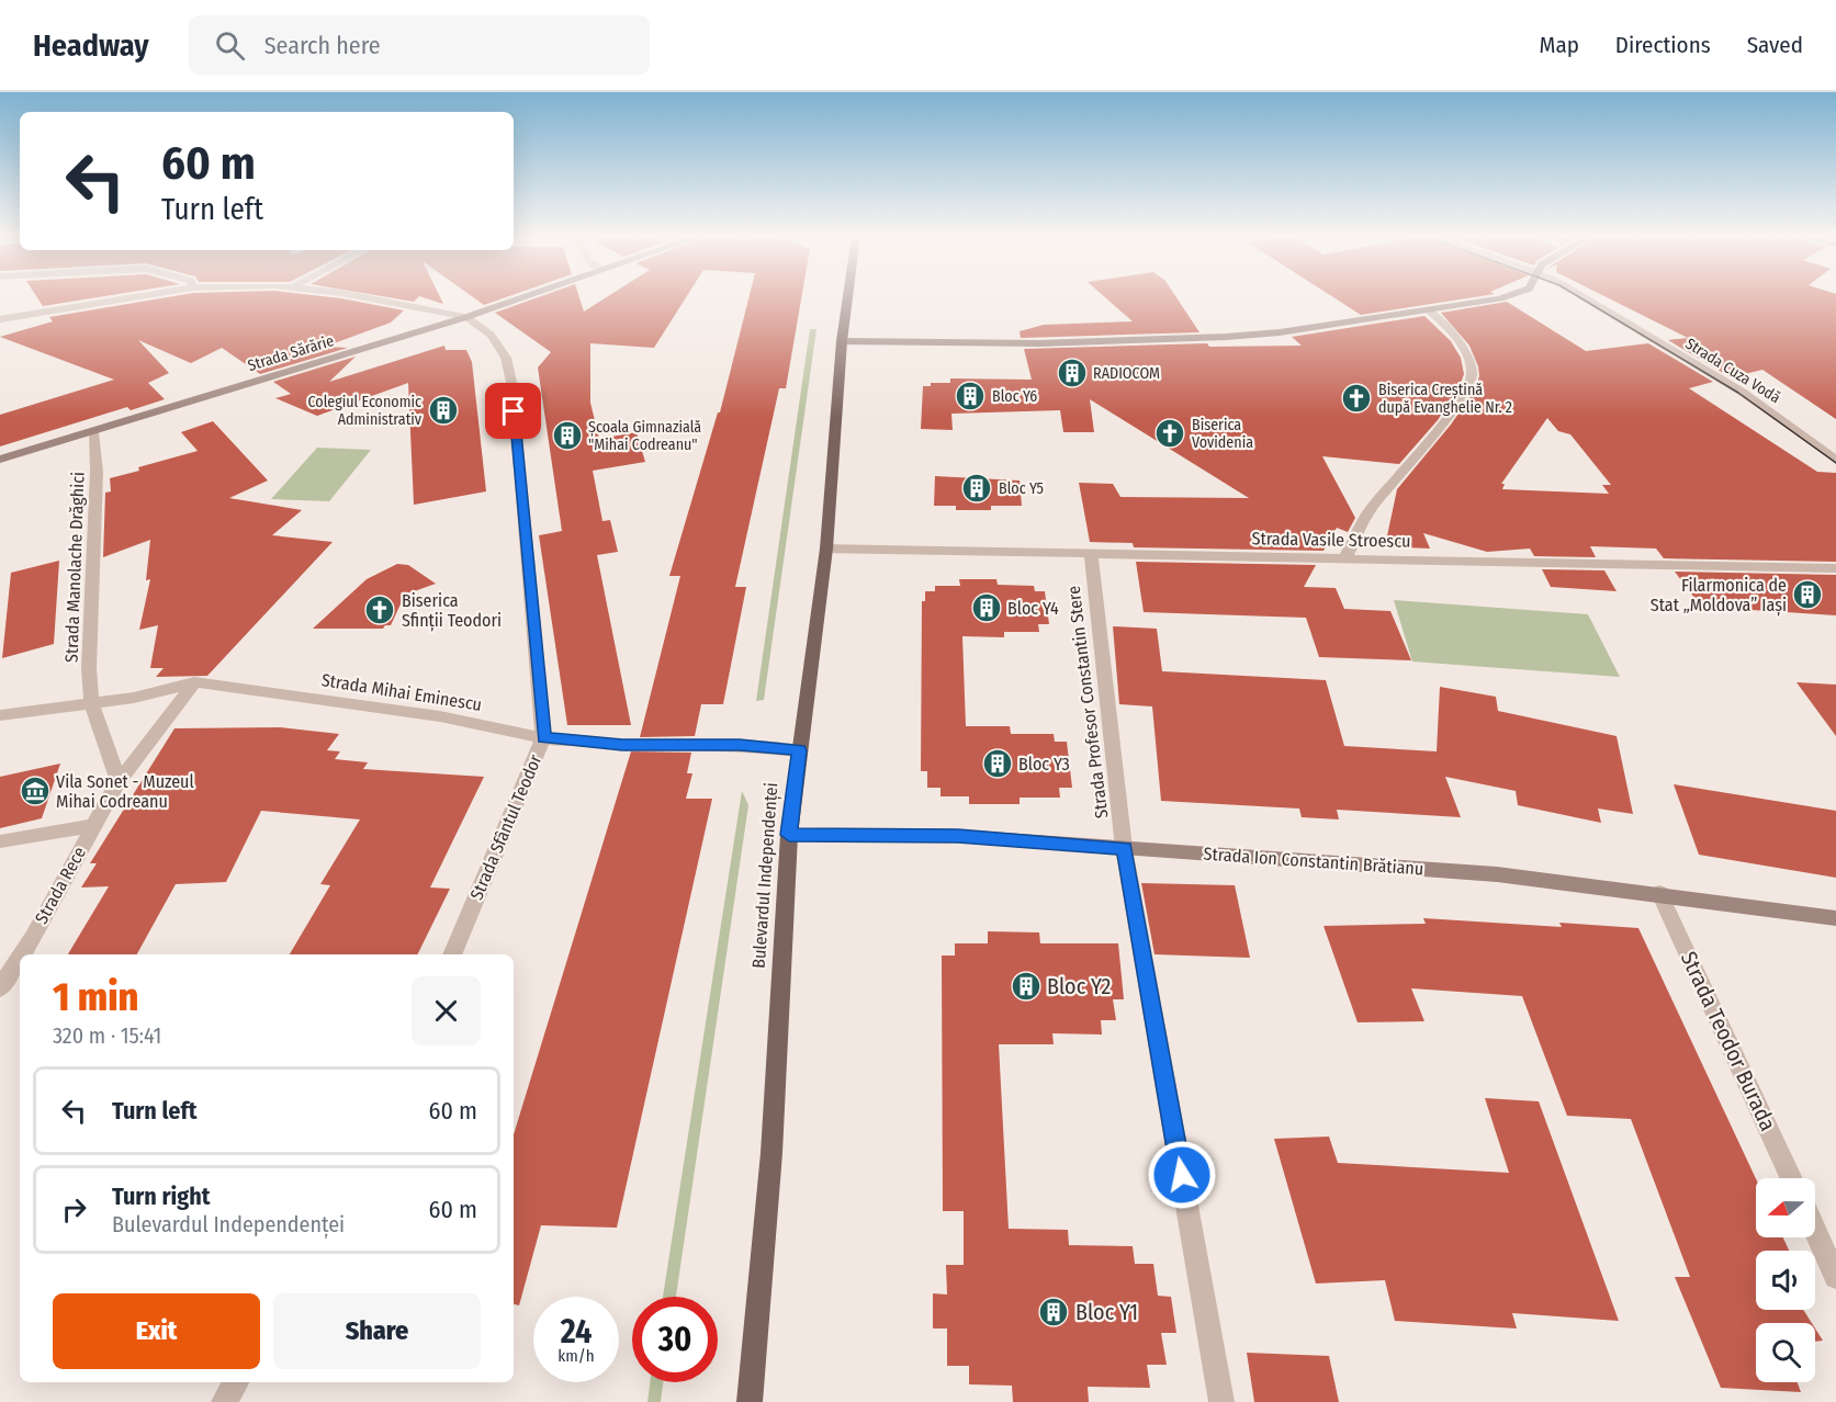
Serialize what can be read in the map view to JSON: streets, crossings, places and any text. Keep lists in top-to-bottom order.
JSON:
{
  "streets": {
    "main road": ["Bulevardul Independenței"],
    "street": [
      "Strada Sărărie",
      "Strada Cuza Vodă",
      "Strada Vasile Stroescu",
      "Strada Manolache Drăghici",
      "Strada Mihai Eminescu",
      "Strada Profesor Constantin Stere",
      "Strada Sfântul Teodor",
      "Strada Ion Constantin Brătianu",
      "Strada Rece",
      "Strada Teodor Burada"
    ]
  },
  "crossings": [
    ["Strada Sărărie", "Strada Manolache Drăghici"],
    ["Strada Sărărie", "Strada Sfântul Teodor"],
    ["Strada Vasile Stroescu", "Strada Profesor Constantin Stere"],
    ["Strada Vasile Stroescu", "Bulevardul Independenței"],
    ["Strada Manolache Drăghici", "Strada Mihai Eminescu"],
    ["Strada Mihai Eminescu", "Strada Sfântul Teodor"],
    ["Strada Mihai Eminescu", "Bulevardul Independenței"],
    ["Strada Mihai Eminescu", "Strada Rece"],
    ["Strada Profesor Constantin Stere", "Strada Ion Constantin Brătianu"],
    ["Strada Ion Constantin Brătianu", "Bulevardul Independenței"],
    ["Strada Ion Constantin Brătianu", "Strada Teodor Burada"]
  ],
  "places": {
    "building": [
      "RADIOCOM",
      "Bloc Y6",
      "Colegiul Economic Administrativ",
      "Școala Gimnazială \"Mihai Codreanu\"",
      "Bloc Y5",
      "Filarmonica de Stat „Moldova” Iași",
      "Bloc Y4",
      "Bloc Y3",
      "Bloc Y2",
      "Bloc Y1"
    ],
    "church": ["Biserica Creștină după Evanghelie Nr. 2", "Biserica Vovidenia", "Biserica Sfinții Teodori"],
    "museum": ["Vila Sonet - Muzeul Mihai Codreanu"]
  },
  "north": "left",
  "page": {
    "header": "Headway",
    "search": "Search here",
    "nav": ["Map", "Directions", "Saved"],
    "turn": ["60 m", "Turn left"],
    "heading": ["1 min", "320 m · 15:41"],
    "list": [
      {
        "name": "Turn left",
        "value": "60 m"
      },
      {
        "name": "Turn right",
        "note": "Bulevardul Independenței",
        "value": "60 m"
      }
    ],
    "buttons": ["Exit", "Share"],
    "speed": "24 km/h",
    "limit": "30"
  }
}
